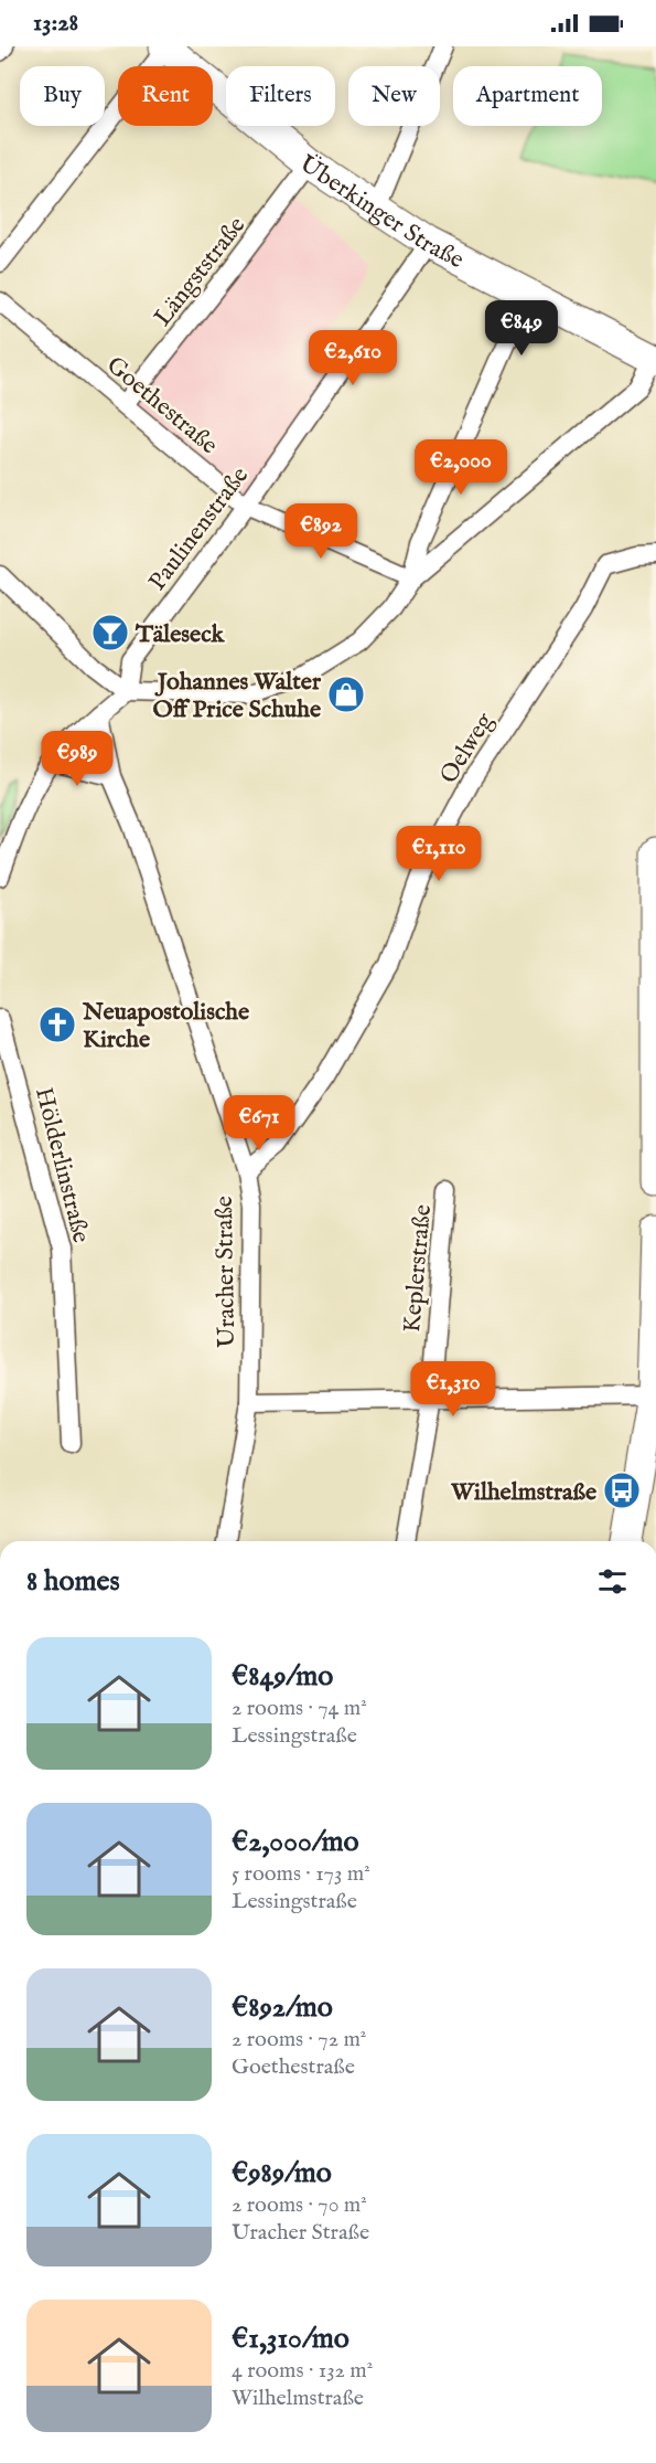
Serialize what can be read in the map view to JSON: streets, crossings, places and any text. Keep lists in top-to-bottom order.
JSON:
{
  "streets": {
    "main road": ["Überkinger Straße"],
    "street": [
      "Längststraße",
      "Goethestraße",
      "Paulinenstraße",
      "Oelweg",
      "Hölderlinstraße",
      "Keplerstraße",
      "Uracher Straße"
    ]
  },
  "crossings": [
    ["Überkinger Straße", "Längststraße"],
    ["Überkinger Straße", "Paulinenstraße"],
    ["Längststraße", "Goethestraße"],
    ["Goethestraße", "Paulinenstraße"],
    ["Oelweg", "Uracher Straße"]
  ],
  "places": {
    "bar": ["Täleseck"],
    "shop": ["Johannes Walter Off Price Schuhe"],
    "church": ["Neuapostolische Kirche"],
    "bus stop": ["Wilhelmstraße"]
  },
  "page": {
    "status": "13:28",
    "chip": [
      "Buy",
      "Rent",
      "Filters",
      "New",
      "Apartment"
    ],
    "price": [
      "€849",
      "€2,610",
      "€2,000",
      "€892",
      "€989",
      "€1,110",
      "€671",
      "€1,310"
    ],
    "heading": "8 homes",
    "list": [
      {
        "name": "€849/mo",
        "note": "2 rooms · 74 m² · Lessingstraße"
      },
      {
        "name": "€2,000/mo",
        "note": "5 rooms · 173 m² · Lessingstraße"
      },
      {
        "name": "€892/mo",
        "note": "2 rooms · 72 m² · Goethestraße"
      },
      {
        "name": "€989/mo",
        "note": "2 rooms · 70 m² · Uracher Straße"
      },
      {
        "name": "€1,310/mo",
        "note": "4 rooms · 132 m² · Wilhelmstraße"
      }
    ]
  }
}
